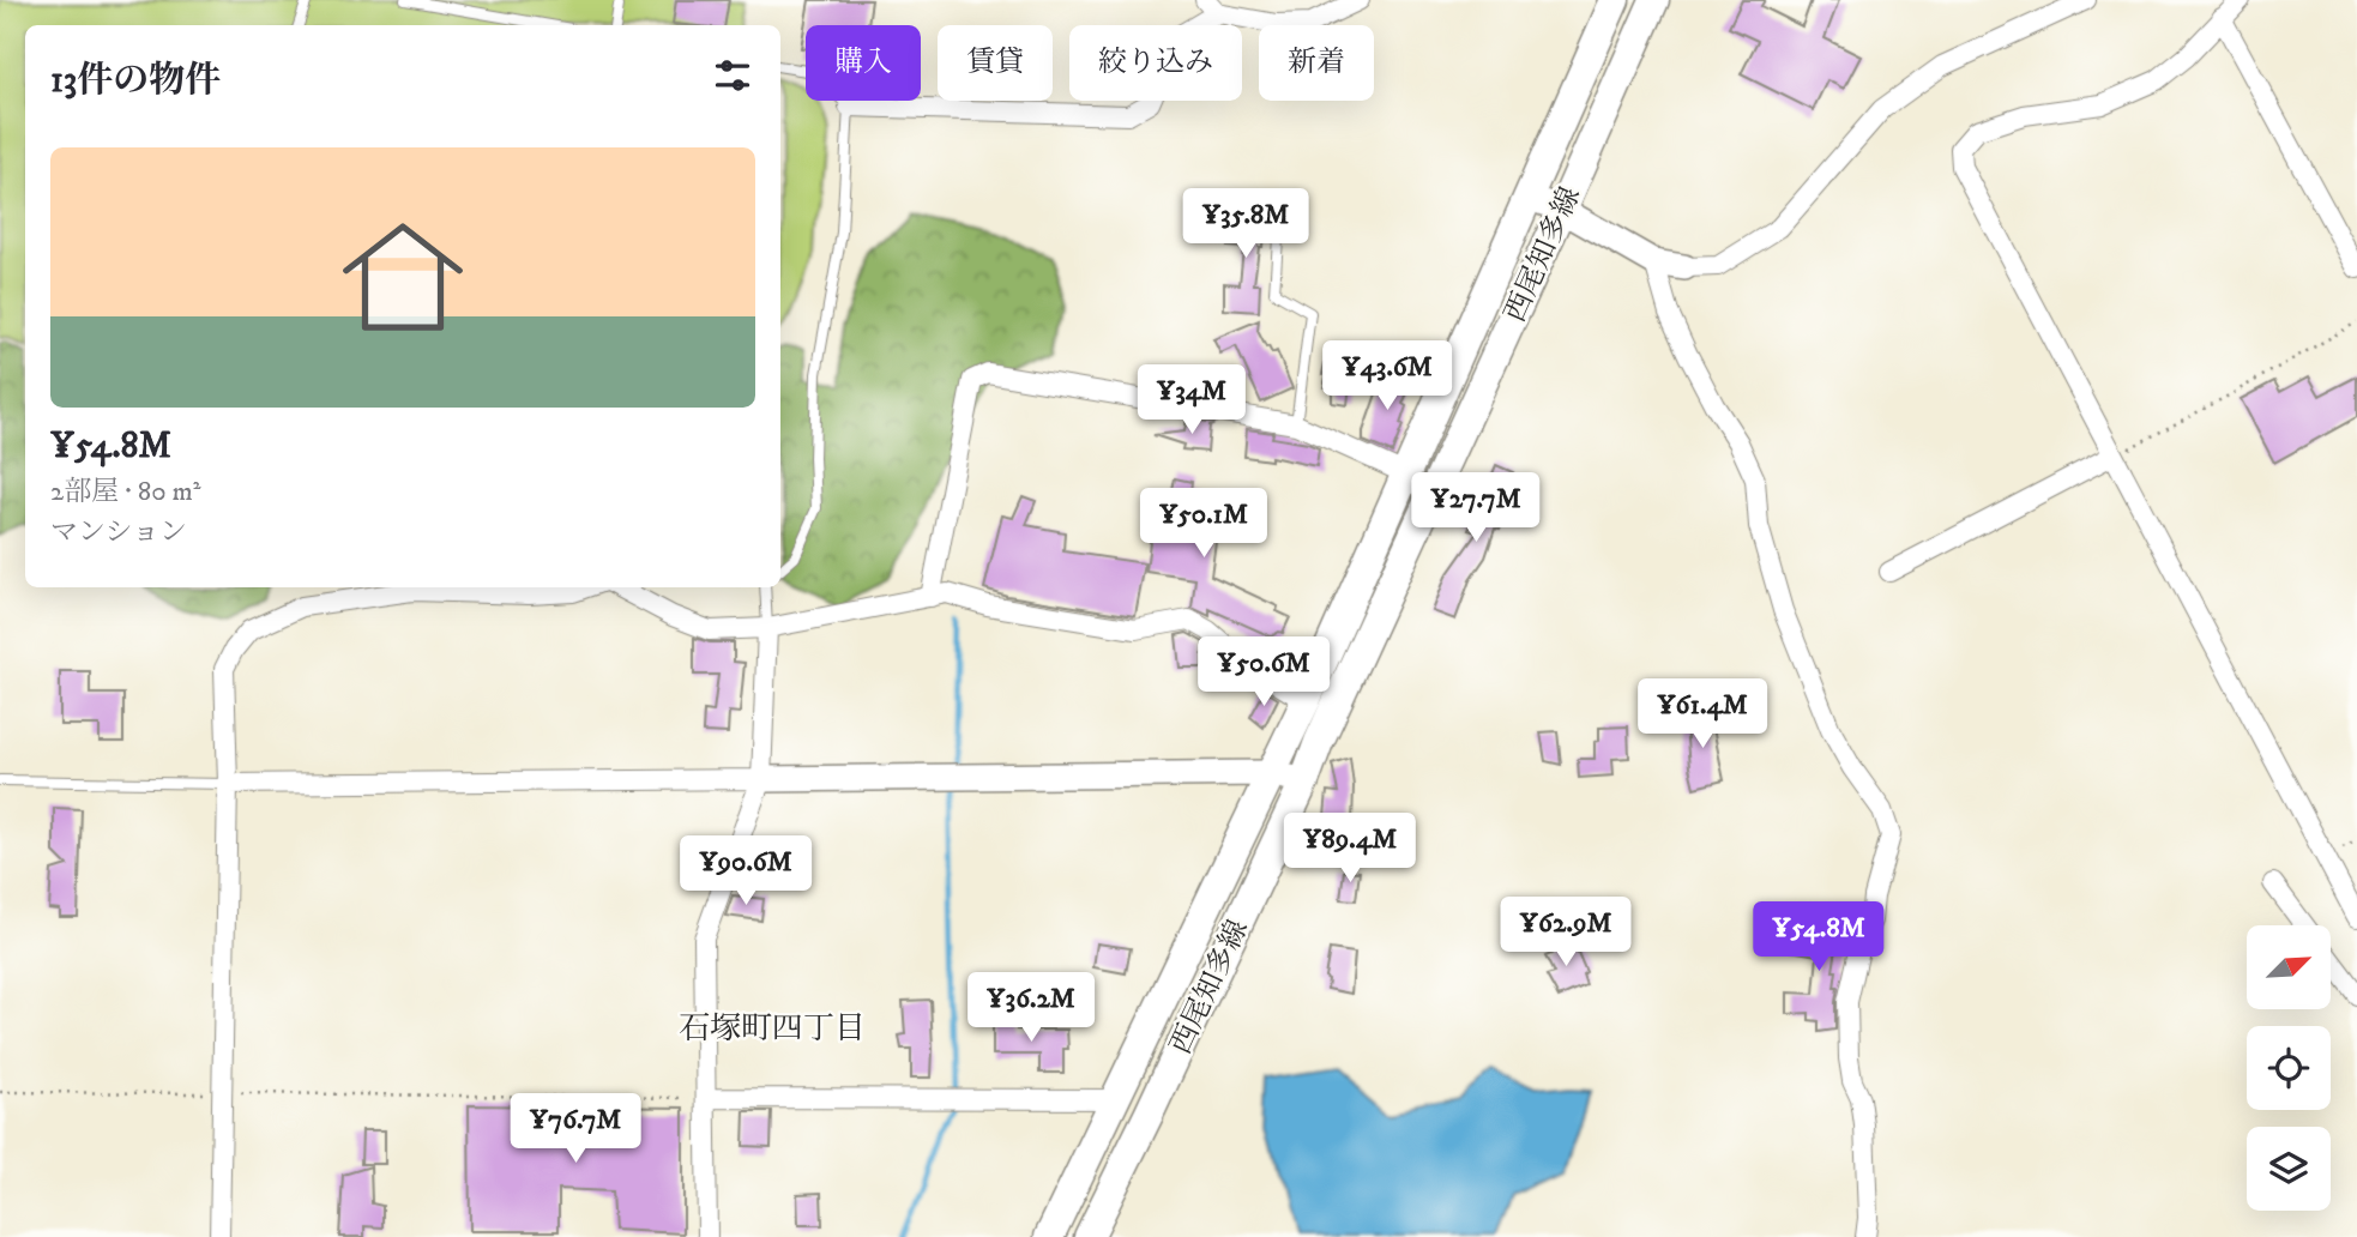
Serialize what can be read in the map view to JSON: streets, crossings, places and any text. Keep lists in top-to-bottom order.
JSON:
{
  "streets": {
    "main road": ["西尾知多線"]
  },
  "districts": ["石塚町四丁目"],
  "north": "top right",
  "page": {
    "chip": [
      "購入",
      "賃貸",
      "絞り込み",
      "新着"
    ],
    "heading": "13件の物件",
    "list": [
      {
        "name": "¥54.8M",
        "note": "2部屋 · 80 m² · マンション"
      }
    ],
    "price": [
      "¥35.8M",
      "¥43.6M",
      "¥34M",
      "¥27.7M",
      "¥50.1M",
      "¥50.6M",
      "¥61.4M",
      "¥89.4M",
      "¥90.6M",
      "¥62.9M",
      "¥54.8M",
      "¥36.2M",
      "¥76.7M"
    ]
  }
}
